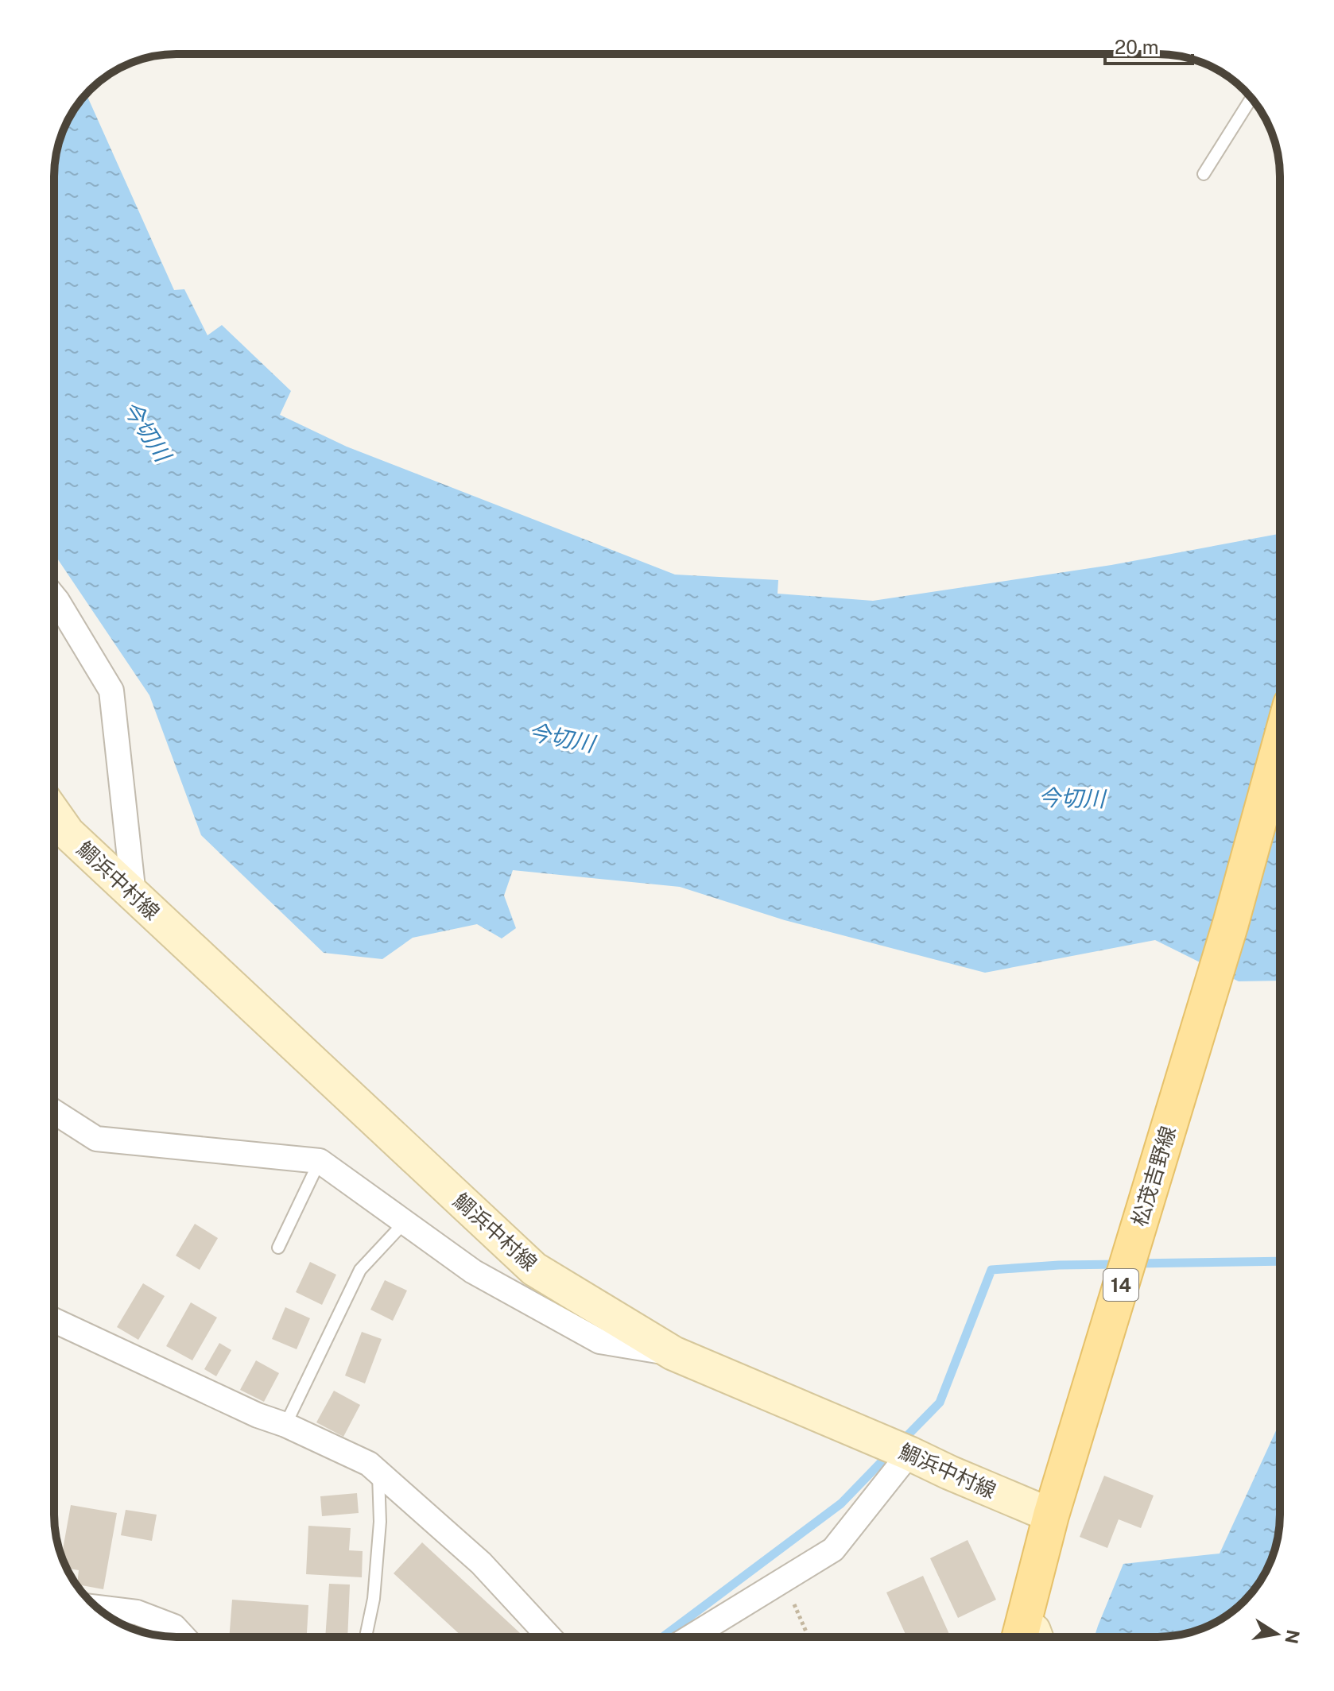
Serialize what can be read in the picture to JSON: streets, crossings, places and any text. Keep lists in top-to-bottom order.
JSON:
{
  "streets": {
    "main road": ["鯛浜中村線", "松茂吉野線", "14"]
  },
  "crossings": [
    ["鯛浜中村線", "松茂吉野線"]
  ],
  "water": ["今切川"],
  "scale_bar": "20 m",
  "north": "right"
}
